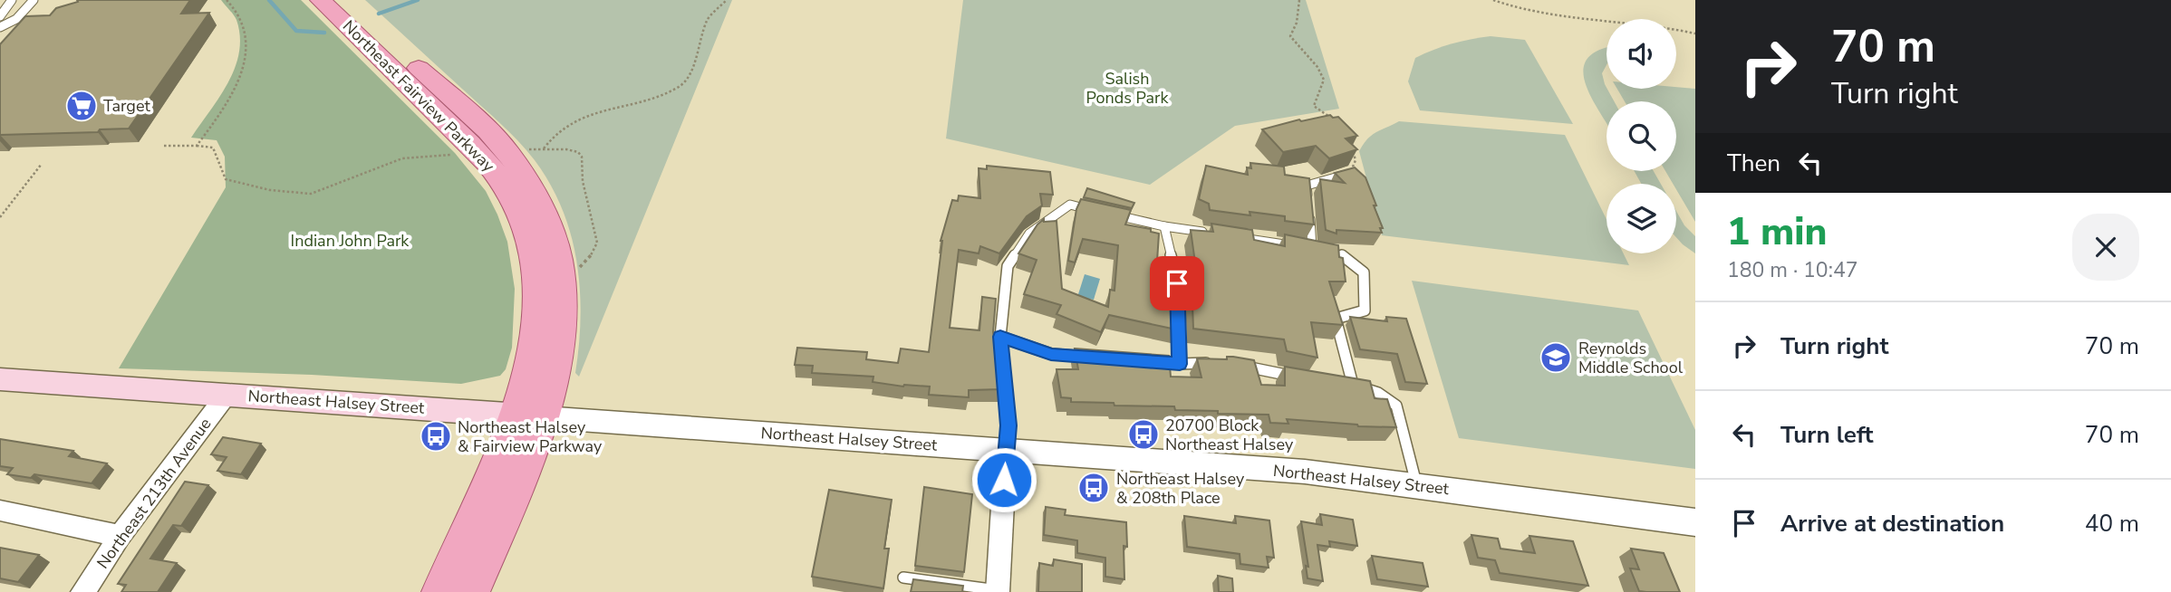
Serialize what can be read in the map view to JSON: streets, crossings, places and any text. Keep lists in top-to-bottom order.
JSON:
{
  "streets": {
    "main road": ["Northeast Fairview Parkway", "Northeast Halsey Street"],
    "street": ["Northeast 213th Avenue"]
  },
  "crossings": [
    ["Northeast Fairview Parkway", "Northeast Halsey Street"],
    ["Northeast Halsey Street", "Northeast 213th Avenue"]
  ],
  "parks": ["Salish Ponds Park", "Indian John Park"],
  "places": {
    "supermarket": ["Target"],
    "school or university": ["Reynolds Middle School"],
    "bus stop": ["20700 Block Northeast Halsey", "Northeast Halsey & Fairview Parkway", "Northeast Halsey & 208th Place"]
  },
  "page": {
    "turn": ["70 m", "Turn right"],
    "then": "Then",
    "heading": ["1 min", "180 m · 10:47"],
    "list": [
      {
        "name": "Turn right",
        "value": "70 m"
      },
      {
        "name": "Turn left",
        "value": "70 m"
      },
      {
        "name": "Arrive at destination",
        "value": "40 m"
      }
    ]
  }
}
